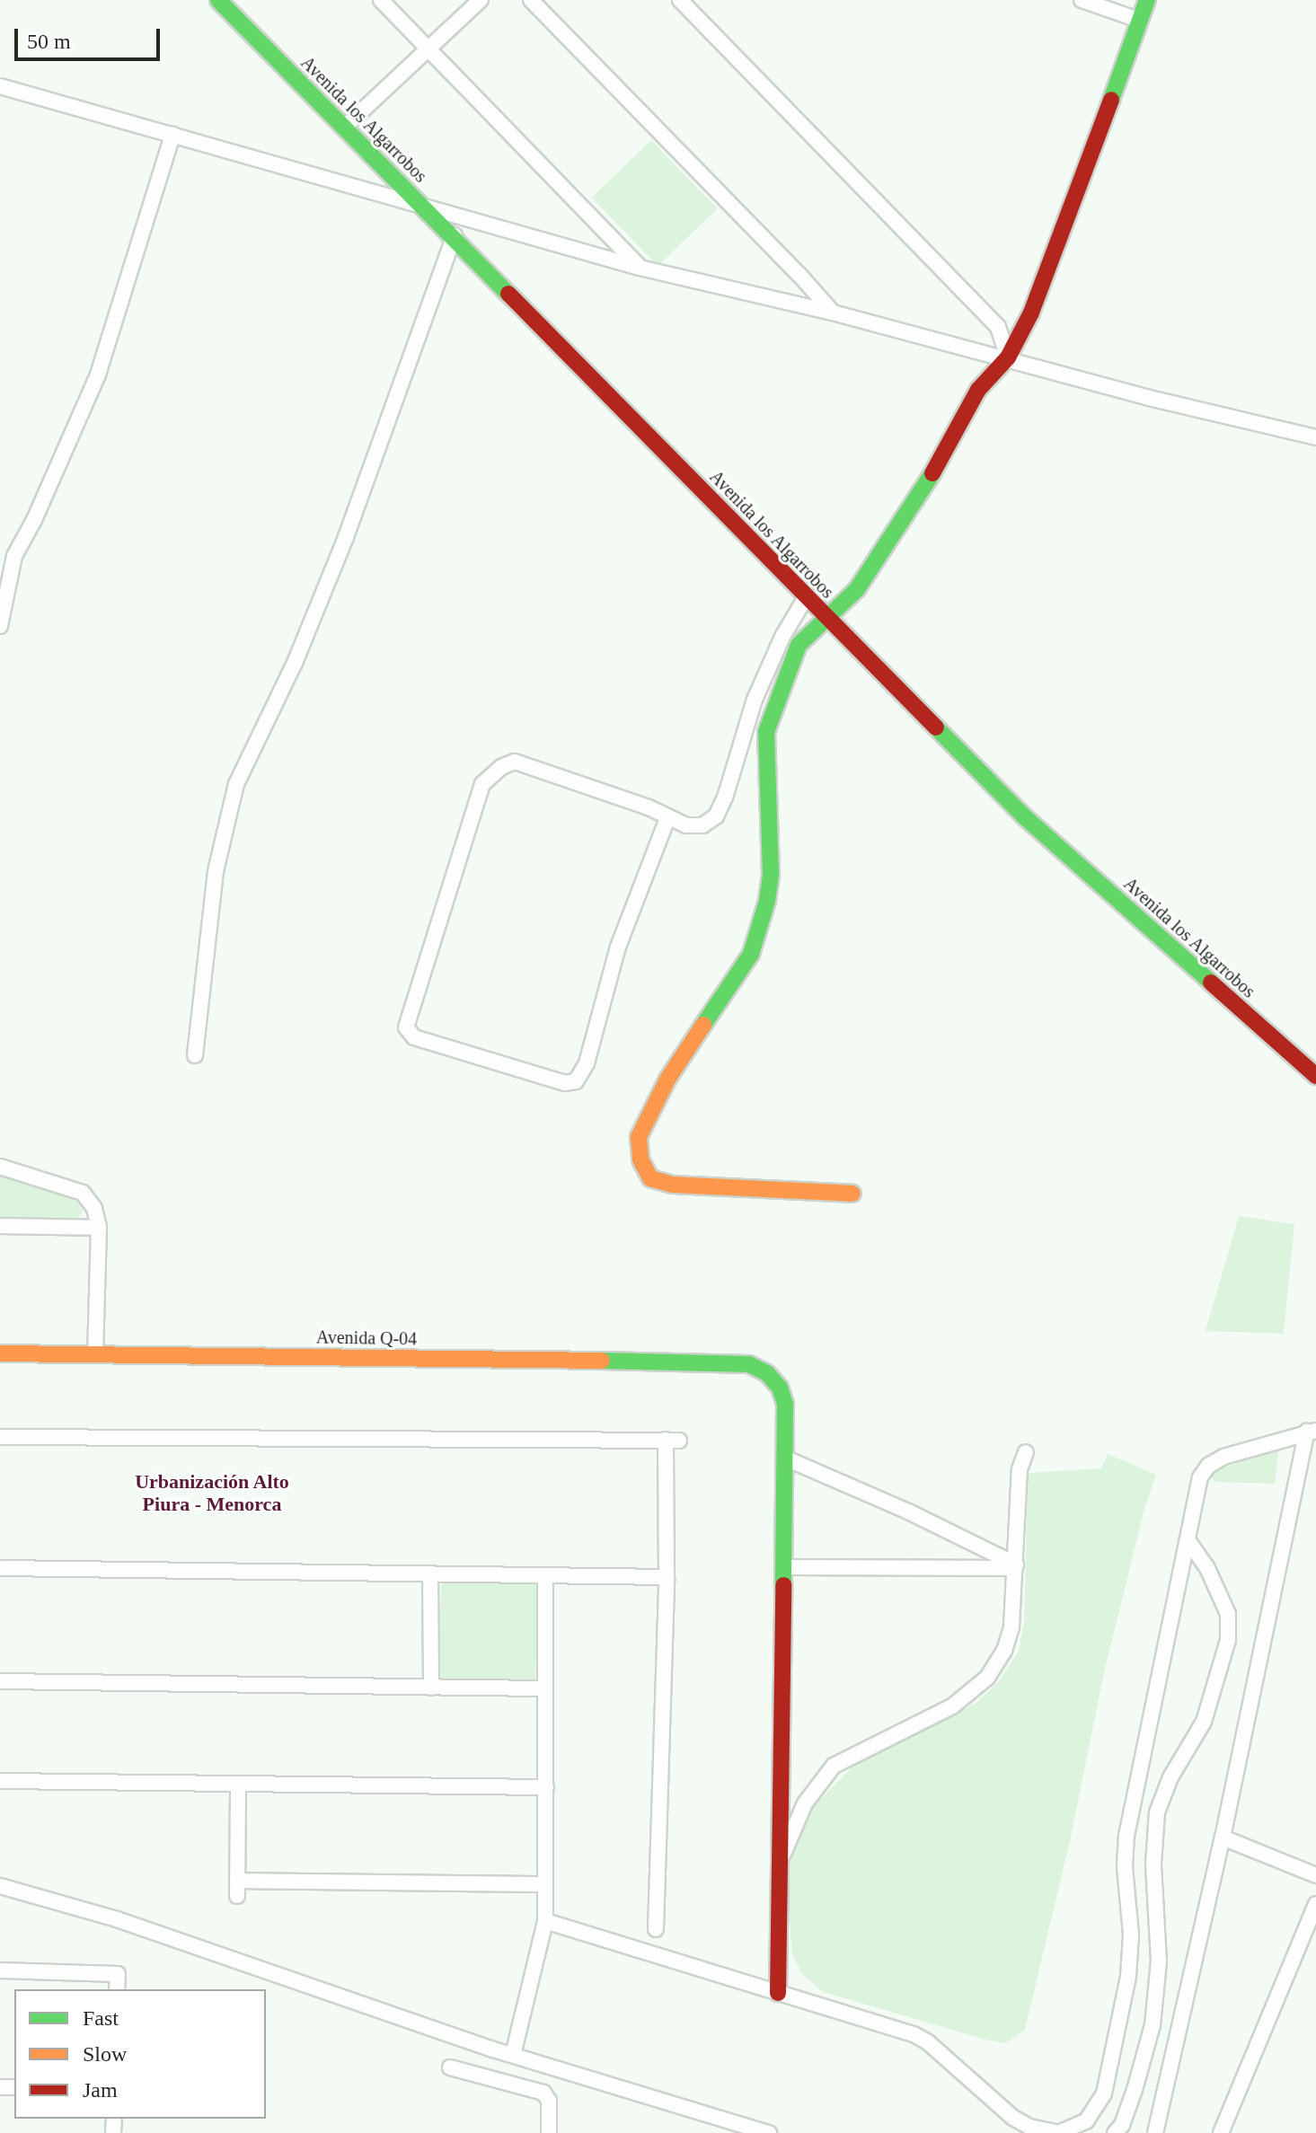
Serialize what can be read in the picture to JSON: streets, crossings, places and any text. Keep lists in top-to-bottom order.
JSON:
{
  "streets": {
    "street": ["Avenida los Algarrobos", "Avenida Q-04"]
  },
  "districts": ["Urbanización Alto Piura - Menorca"],
  "legend": ["Fast", "Slow", "Jam"],
  "scale_bar": "50 m"
}
